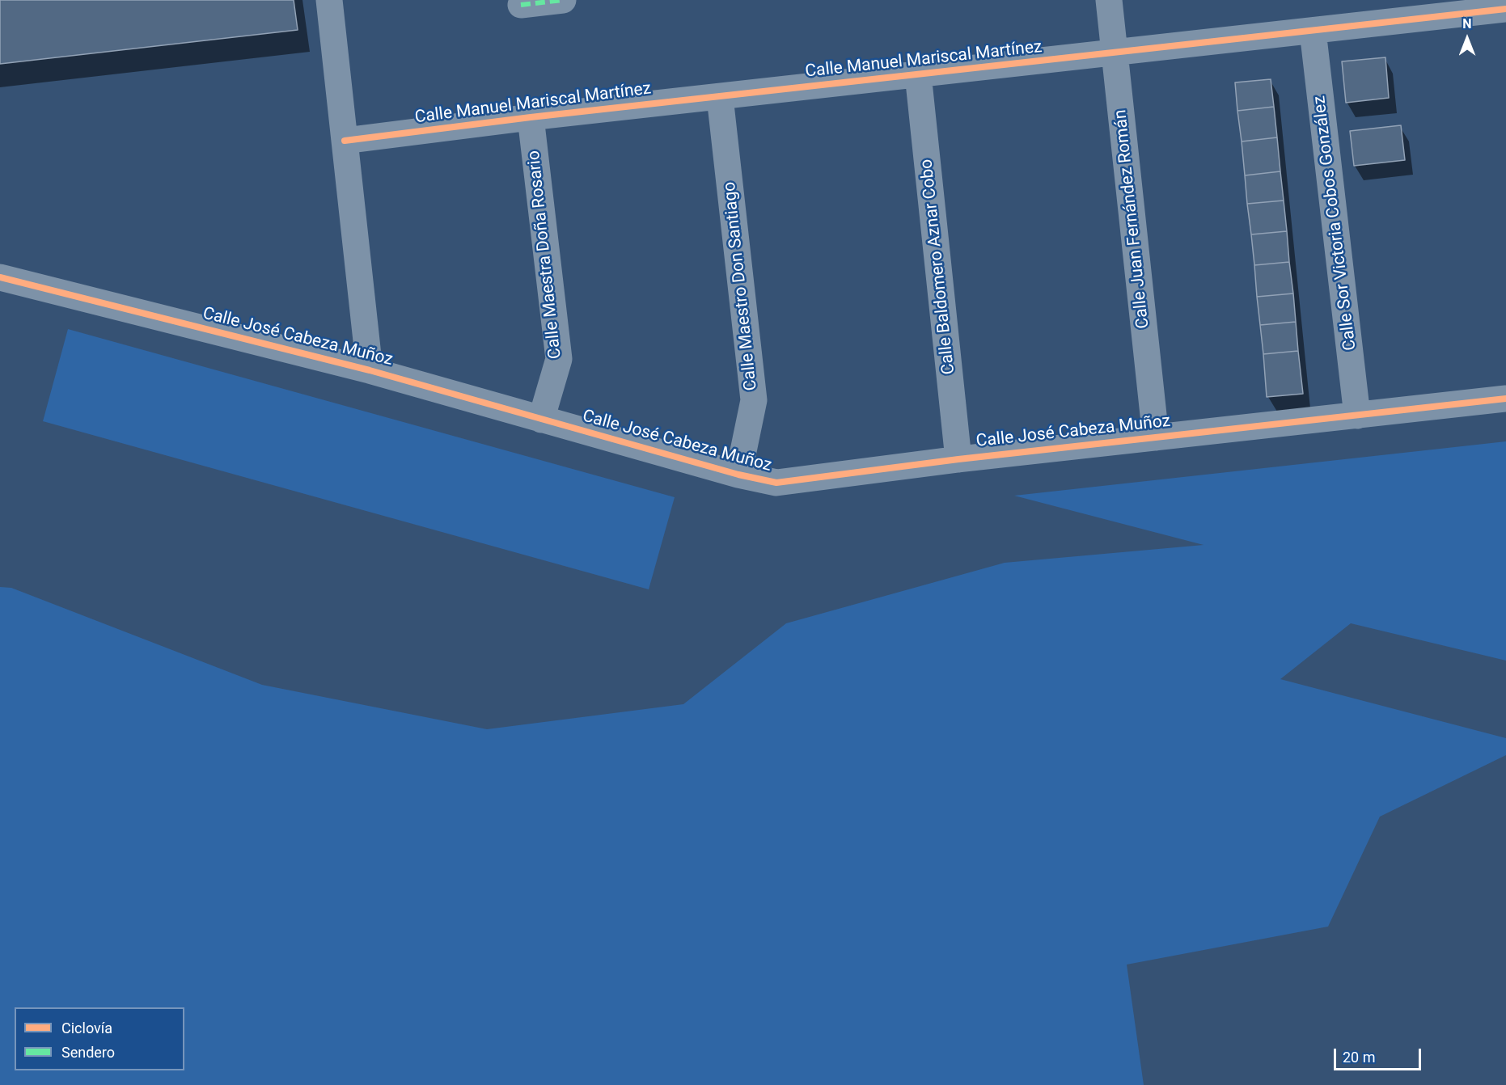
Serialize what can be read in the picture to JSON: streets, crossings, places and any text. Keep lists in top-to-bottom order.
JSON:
{
  "streets": {
    "street": [
      "Calle Manuel Mariscal Martínez",
      "Calle Juan Fernández Román",
      "Calle Sor Victoria Cobos González",
      "Calle Maestra Doña Rosario",
      "Calle Baldomero Aznar Cobo",
      "Calle Maestro Don Santiago",
      "Calle José Cabeza Muñoz"
    ]
  },
  "crossings": [
    ["Calle Manuel Mariscal Martínez", "Calle Juan Fernández Román"],
    ["Calle Manuel Mariscal Martínez", "Calle Sor Victoria Cobos González"],
    ["Calle Manuel Mariscal Martínez", "Calle Maestra Doña Rosario"],
    ["Calle Manuel Mariscal Martínez", "Calle Baldomero Aznar Cobo"],
    ["Calle Manuel Mariscal Martínez", "Calle Maestro Don Santiago"],
    ["Calle Juan Fernández Román", "Calle José Cabeza Muñoz"],
    ["Calle Sor Victoria Cobos González", "Calle José Cabeza Muñoz"],
    ["Calle Maestra Doña Rosario", "Calle José Cabeza Muñoz"],
    ["Calle Baldomero Aznar Cobo", "Calle José Cabeza Muñoz"],
    ["Calle Maestro Don Santiago", "Calle José Cabeza Muñoz"]
  ],
  "legend": ["Ciclovía", "Sendero"],
  "scale_bar": "20 m",
  "north": "top"
}
